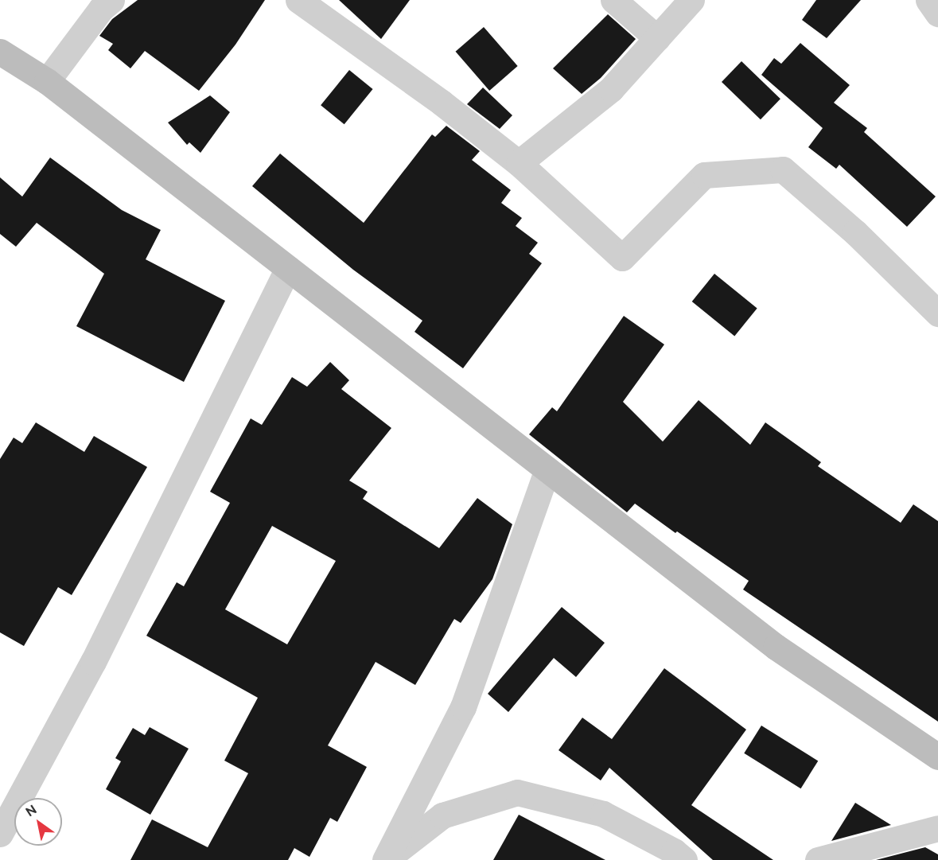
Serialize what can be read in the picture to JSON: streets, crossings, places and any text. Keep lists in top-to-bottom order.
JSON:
{
  "north": "top left"
}
